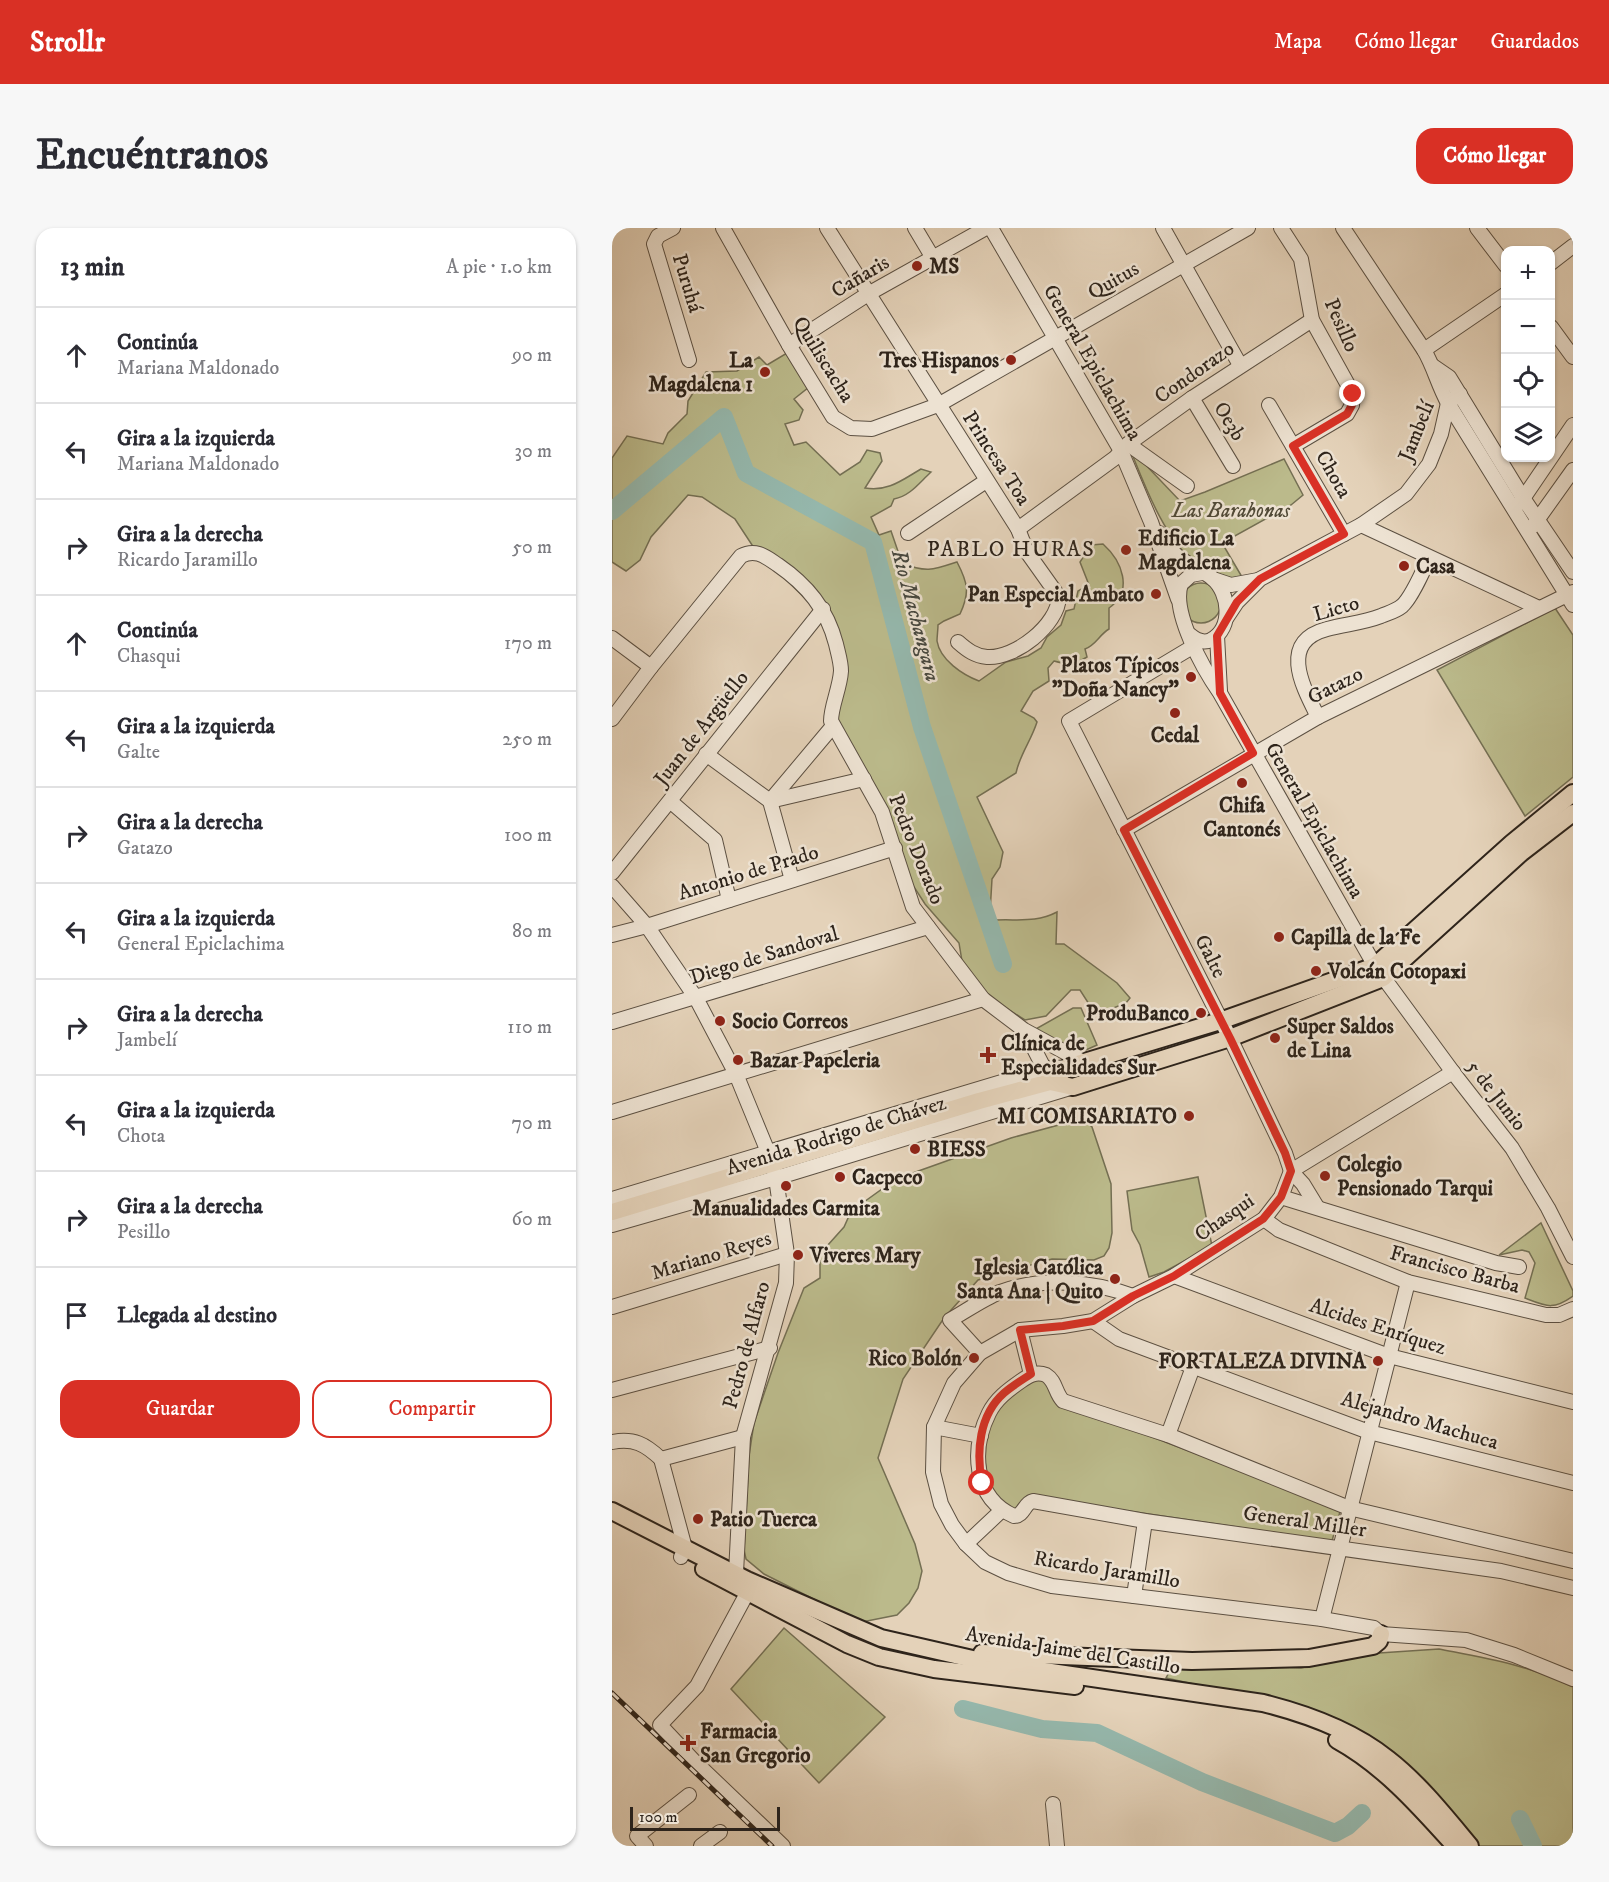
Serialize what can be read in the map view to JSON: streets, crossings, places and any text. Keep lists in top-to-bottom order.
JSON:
{
  "streets": {
    "main road": ["Avenida Rodrigo de Chávez", "Avenida Jaime del Castillo"],
    "street": [
      "Cañaris",
      "Quitus",
      "Puruhá",
      "Pesillo",
      "Quiliscacha",
      "General Epiclachima",
      "Condorazo",
      "Oe3b",
      "Jambelí",
      "Princesa Toa",
      "Chota",
      "Licto",
      "Gatazo",
      "Juan de Argüello",
      "Pedro Dorado",
      "Antonio de Prado",
      "Diego de Sandoval",
      "Galte",
      "5 de Junio",
      "Chasqui",
      "Mariano Reyes",
      "Francisco Barba",
      "Alcides Enríquez",
      "Pedro de Alfaro",
      "Alejandro Machuca",
      "General Miller",
      "Ricardo Jaramillo"
    ]
  },
  "crossings": [
    ["Cañaris", "Quiliscacha"],
    ["Cañaris", "Princesa Toa"],
    ["Quitus", "Quiliscacha"],
    ["Quitus", "General Epiclachima"],
    ["Quitus", "Princesa Toa"],
    ["Pesillo", "Condorazo"],
    ["Pesillo", "Chota"],
    ["Quiliscacha", "Princesa Toa"],
    ["General Epiclachima", "Condorazo"],
    ["General Epiclachima", "Jambelí"],
    ["General Epiclachima", "Gatazo"],
    ["General Epiclachima", "Galte"],
    ["General Epiclachima", "5 de Junio"],
    ["General Epiclachima", "Avenida Rodrigo de Chávez"],
    ["Condorazo", "Oe3b"],
    ["Condorazo", "Princesa Toa"],
    ["Jambelí", "Chota"],
    ["Jambelí", "Galte"],
    ["Licto", "Gatazo"],
    ["Gatazo", "Galte"],
    ["Pedro Dorado", "Antonio de Prado"],
    ["Pedro Dorado", "Diego de Sandoval"],
    ["Pedro Dorado", "Avenida Rodrigo de Chávez"],
    ["Antonio de Prado", "Pedro de Alfaro"],
    ["Diego de Sandoval", "Pedro de Alfaro"],
    ["Galte", "Avenida Rodrigo de Chávez"],
    ["Galte", "Chasqui"],
    ["5 de Junio", "Avenida Rodrigo de Chávez"],
    ["Avenida Rodrigo de Chávez", "Pedro de Alfaro"],
    ["Chasqui", "Francisco Barba"],
    ["Chasqui", "Alcides Enríquez"],
    ["Chasqui", "Alejandro Machuca"],
    ["Chasqui", "Ricardo Jaramillo"],
    ["Mariano Reyes", "Pedro de Alfaro"],
    ["Pedro de Alfaro", "Avenida Jaime del Castillo"],
    ["Alejandro Machuca", "Ricardo Jaramillo"]
  ],
  "districts": ["PABLO HURAS"],
  "water": ["Rio Machangara"],
  "parks": ["Las Barahonas"],
  "places": {
    "other": [
      "MS",
      "Tres Hispanos",
      "La Magdalena 1",
      "Edificio La Magdalena",
      "Casa",
      "Pan Especial Ambato",
      "Platos Típicos \"Doña Nancy\"",
      "Cedal",
      "Chifa Cantonés",
      "Capilla de la Fe",
      "Volcán Cotopaxi",
      "ProduBanco",
      "Socio Correos",
      "Super Saldos de Lina",
      "Bazar Papeleria",
      "MI COMISARIATO",
      "BIESS",
      "Colegio Pensionado Tarqui",
      "Cacpeco",
      "Manualidades Carmita",
      "Viveres Mary",
      "Iglesia Católica Santa Ana | Quito",
      "Rico Bolón",
      "FORTALEZA DIVINA",
      "Patio Tuerca"
    ],
    "health": ["Clínica de Especialidades Sur", "Farmacia San Gregorio"]
  },
  "scale_bar": "100 m",
  "page": {
    "header": "Strollr",
    "nav": ["Mapa", "Cómo llegar", "Guardados"],
    "buttons": [
      "Cómo llegar",
      ["Guardar", "Compartir"]
    ],
    "title": "Encuéntranos",
    "heading": ["13 min", "A pie · 1.0 km"],
    "map_buttons": ["+", "−"],
    "list": [
      ["Continúa", "Mariana Maldonado", "90 m"],
      ["Gira a la izquierda", "Mariana Maldonado", "30 m"],
      ["Gira a la derecha", "Ricardo Jaramillo", "50 m"],
      ["Continúa", "Chasqui", "170 m"],
      ["Gira a la izquierda", "Galte", "250 m"],
      ["Gira a la derecha", "Gatazo", "100 m"],
      ["Gira a la izquierda", "General Epiclachima", "80 m"],
      ["Gira a la derecha", "Jambelí", "110 m"],
      ["Gira a la izquierda", "Chota", "70 m"],
      ["Gira a la derecha", "Pesillo", "60 m"],
      "Llegada al destino"
    ],
    "scale": "100 m"
  }
}
